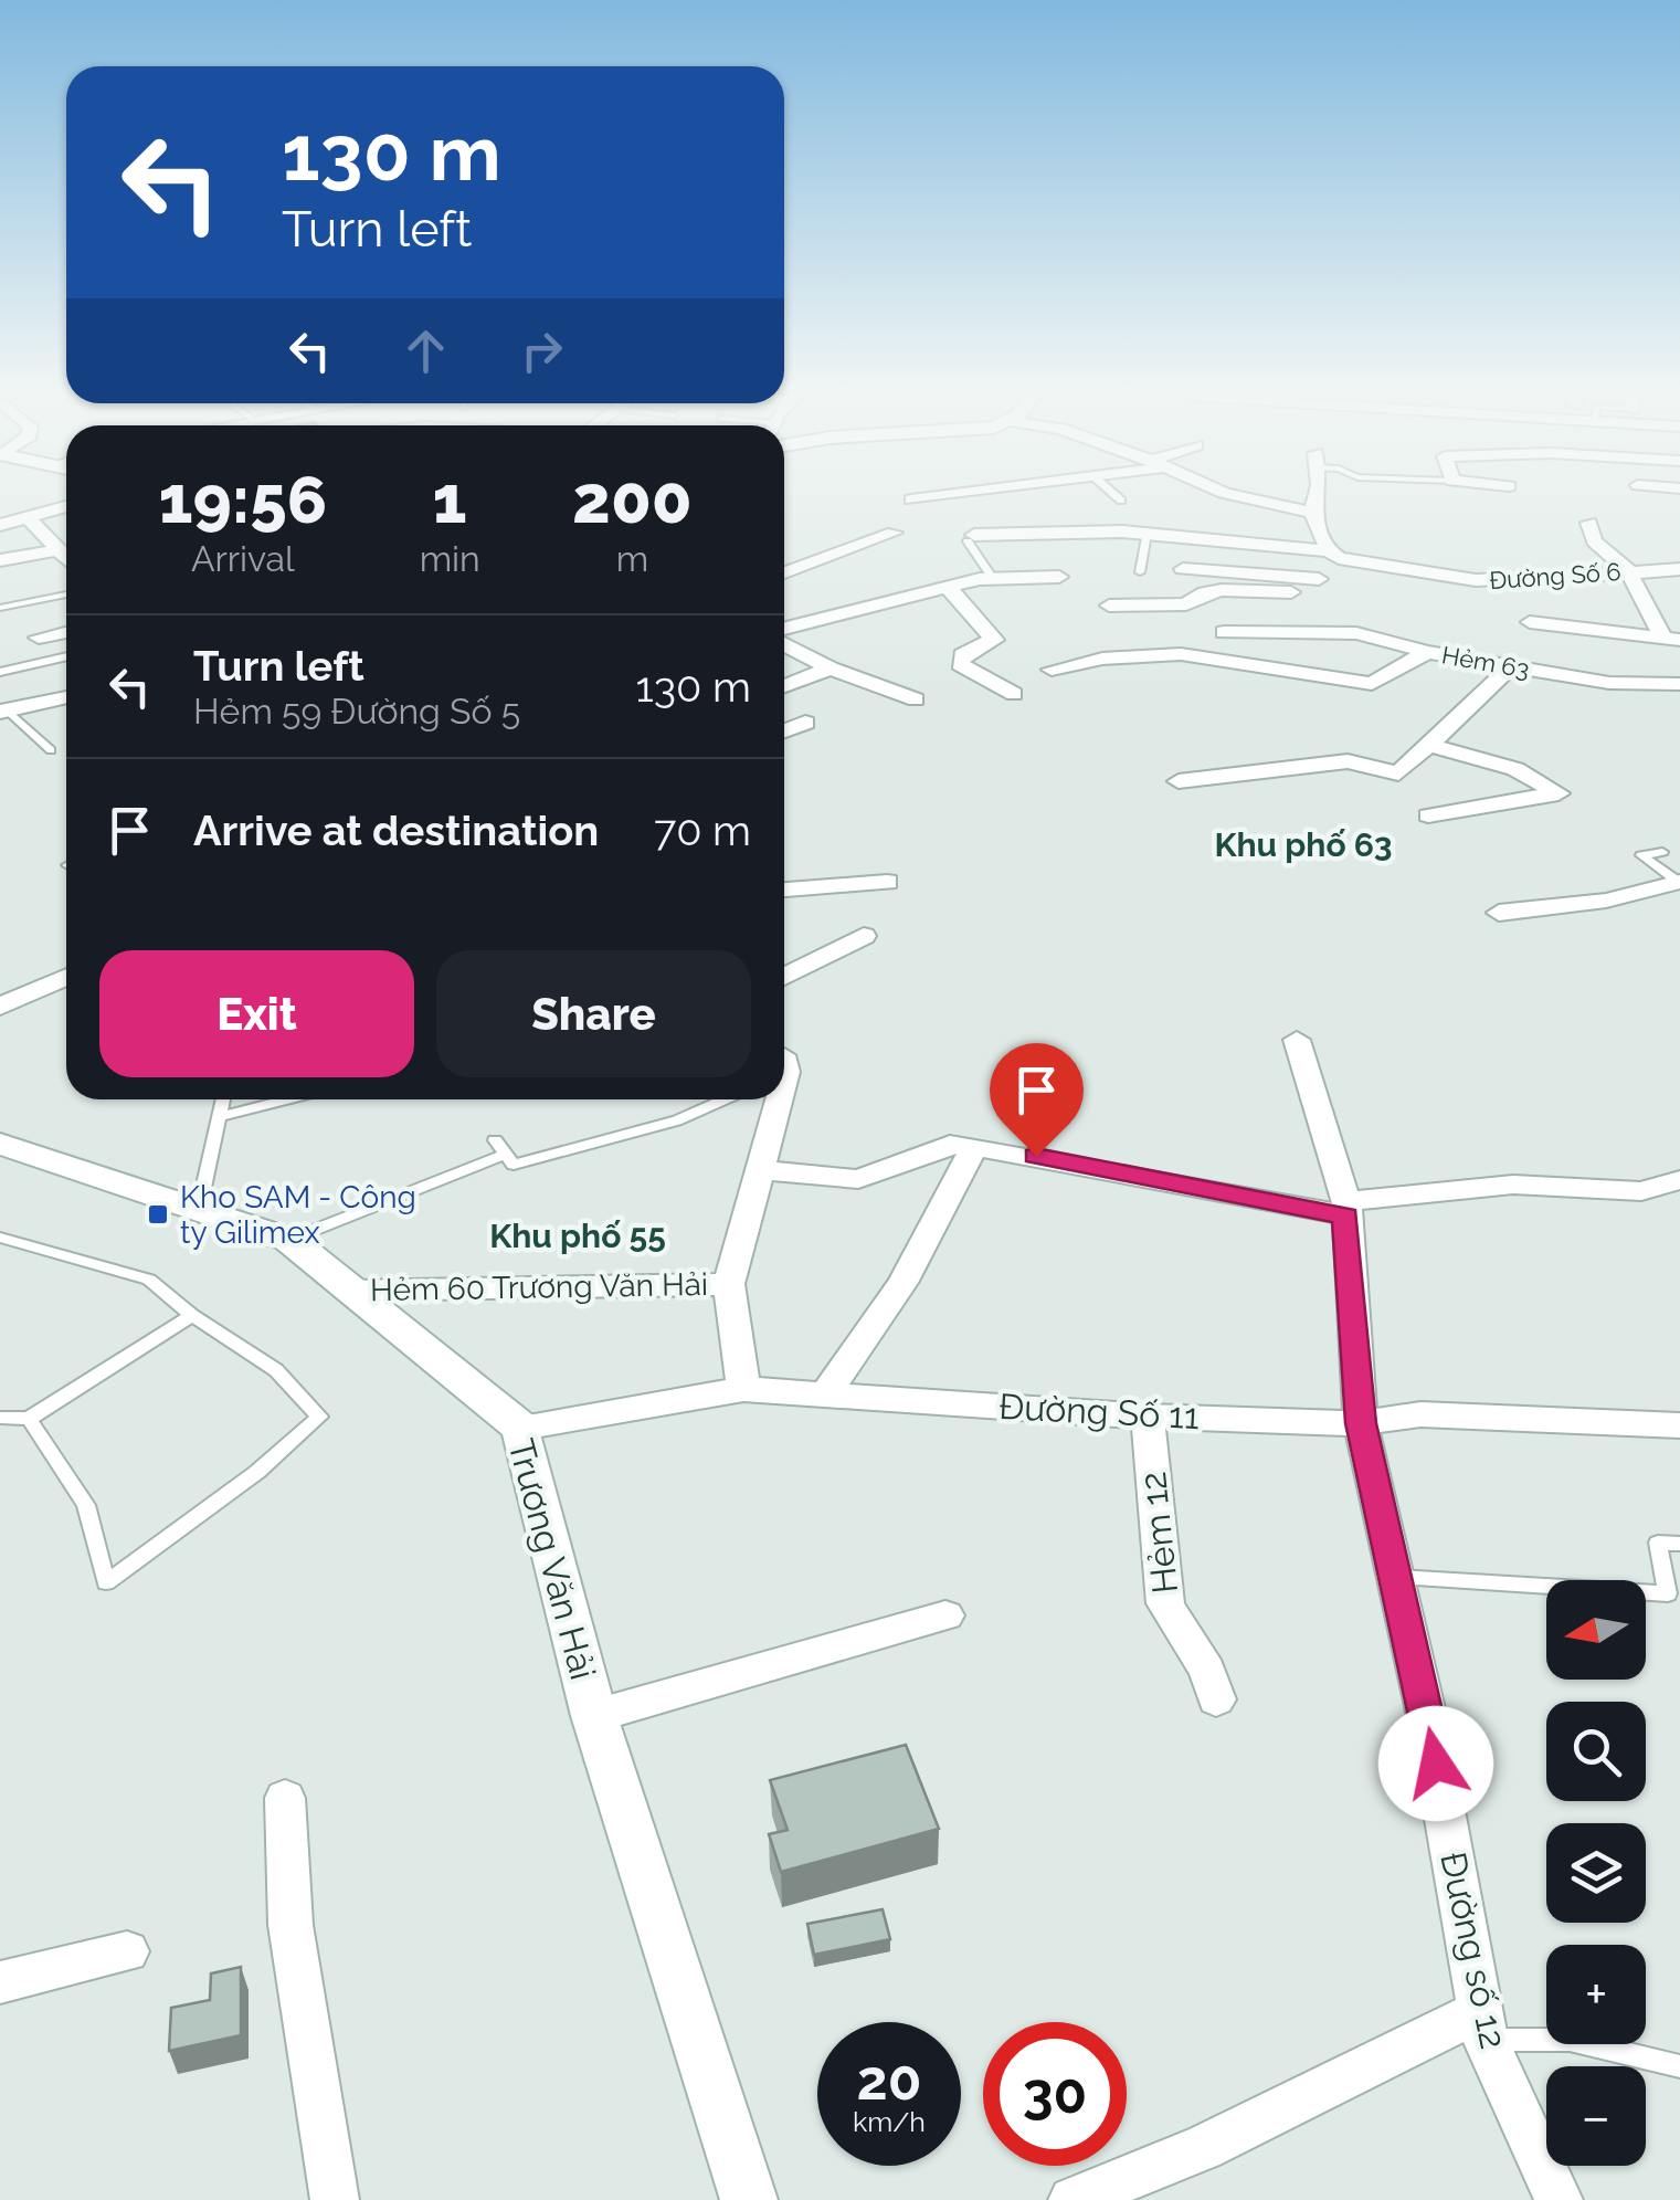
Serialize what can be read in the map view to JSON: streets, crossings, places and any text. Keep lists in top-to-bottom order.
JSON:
{
  "streets": {
    "street": [
      "Đường Số 6",
      "Hẻm 63",
      "Hẻm 60 Trương Văn Hải",
      "Đường Số 11",
      "Hẻm 12",
      "Trương Văn Hải",
      "Đường số 12"
    ]
  },
  "crossings": [
    ["Hẻm 60 Trương Văn Hải", "Trương Văn Hải"],
    ["Đường Số 11", "Hẻm 12"],
    ["Đường Số 11", "Trương Văn Hải"],
    ["Đường Số 11", "Đường số 12"]
  ],
  "districts": ["Khu phố 63", "Khu phố 55"],
  "places": {
    "transit": ["Kho SAM - Công ty Gilimex"]
  },
  "north": "left",
  "page": {
    "turn": ["130 m", "Turn left"],
    "eta": [
      "19:56",
      "Arrival",
      "1",
      "min",
      "200",
      "m"
    ],
    "list": [
      {
        "name": "Turn left",
        "note": "Hẻm 59 Đường Số 5",
        "value": "130 m"
      },
      {
        "name": "Arrive at destination",
        "value": "70 m"
      }
    ],
    "buttons": ["Exit", "Share"],
    "map_buttons": ["+", "−"],
    "speed": "20 km/h",
    "limit": "30"
  }
}
